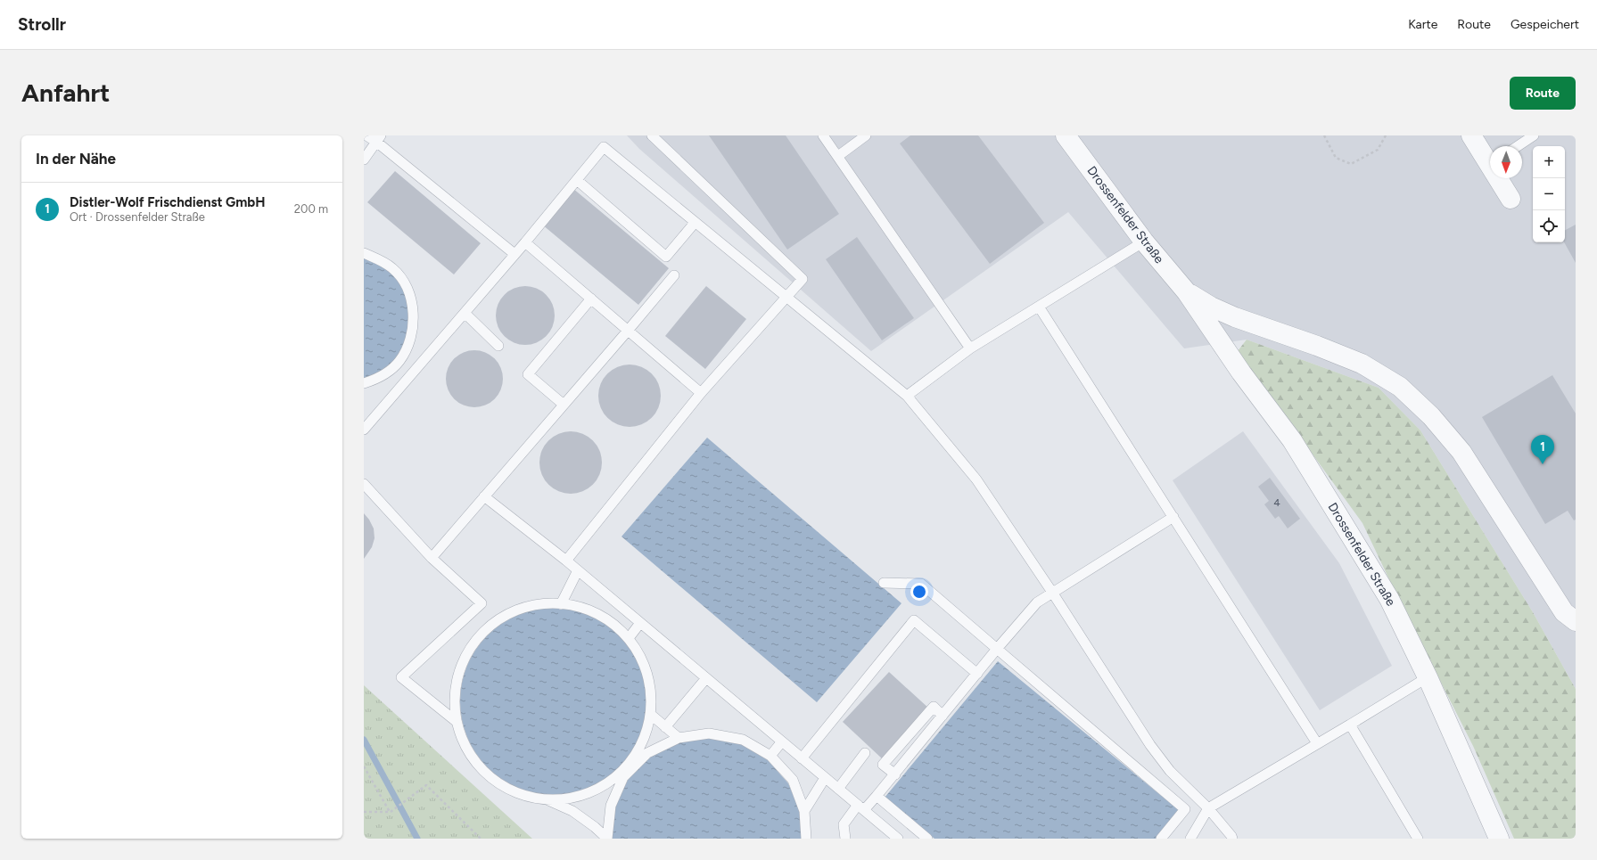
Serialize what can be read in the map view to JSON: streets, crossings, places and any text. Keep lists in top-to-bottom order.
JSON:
{
  "streets": {
    "street": ["Drossenfelder Straße"]
  },
  "house_numbers": ["4"],
  "north": "bottom",
  "page": {
    "header": "Strollr",
    "nav": ["Karte", "Route", "Gespeichert"],
    "buttons": "Route",
    "title": "Anfahrt",
    "heading": "In der Nähe",
    "map_buttons": ["+", "−"],
    "list": [
      {
        "mark": "1",
        "name": "Distler-Wolf Frischdienst GmbH",
        "note": "Ort · Drossenfelder Straße",
        "value": "200 m"
      }
    ],
    "pins": "1"
  }
}
